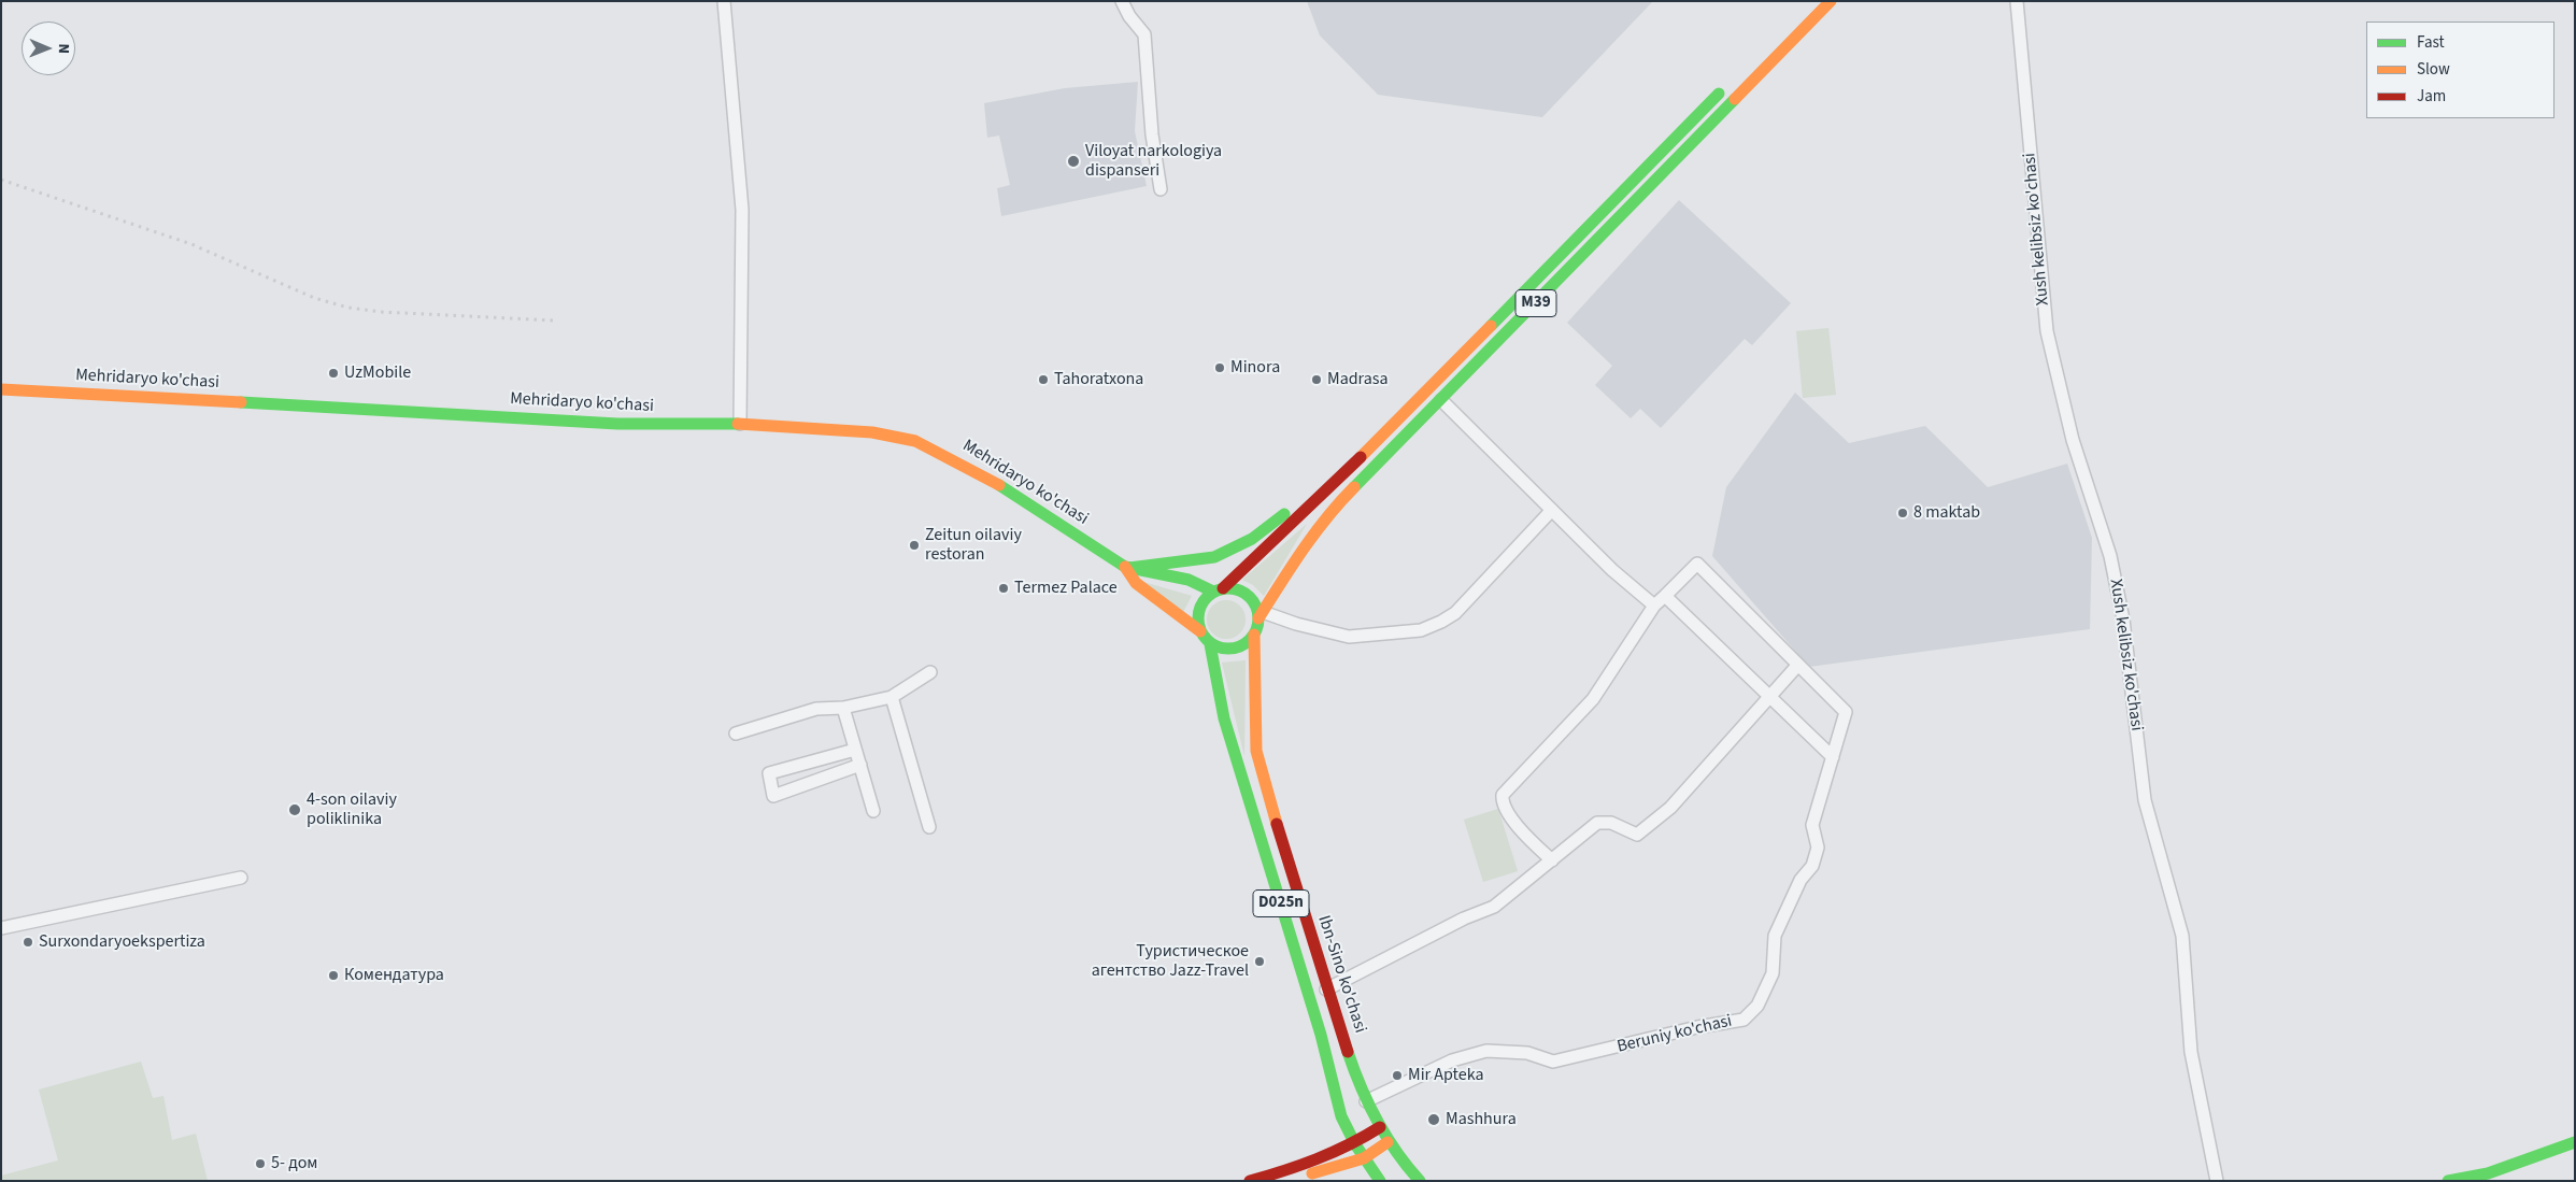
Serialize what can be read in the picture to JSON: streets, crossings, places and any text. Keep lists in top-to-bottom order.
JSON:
{
  "streets": {
    "main road": [
      "M39",
      "Мehridaryo ko'chasi",
      "D025n",
      "Ibn-Sino ko'chasi"
    ],
    "street": ["Xush kelibsiz ko'chasi", "Beruniy ko'chasi"]
  },
  "crossings": [
    ["M39", "Ibn-Sino ko'chasi"],
    ["Ibn-Sino ko'chasi", "Beruniy ko'chasi"]
  ],
  "places": [
    "Viloyat narkologiya dispanseri",
    "Minora",
    "UzMobile",
    "Tahoratxona",
    "Madrasa",
    "8 maktab",
    "Zeitun oilaviy restoran",
    "Termez Palace",
    "4-son oilaviy poliklinika",
    "Surxondaryoekspertiza",
    "Туристическое агентство Jazz-Travel",
    "Комендатура",
    "Mir Apteka",
    "Mashhura",
    "5- дом"
  ],
  "legend": ["Fast", "Slow", "Jam"],
  "north": "right"
}
